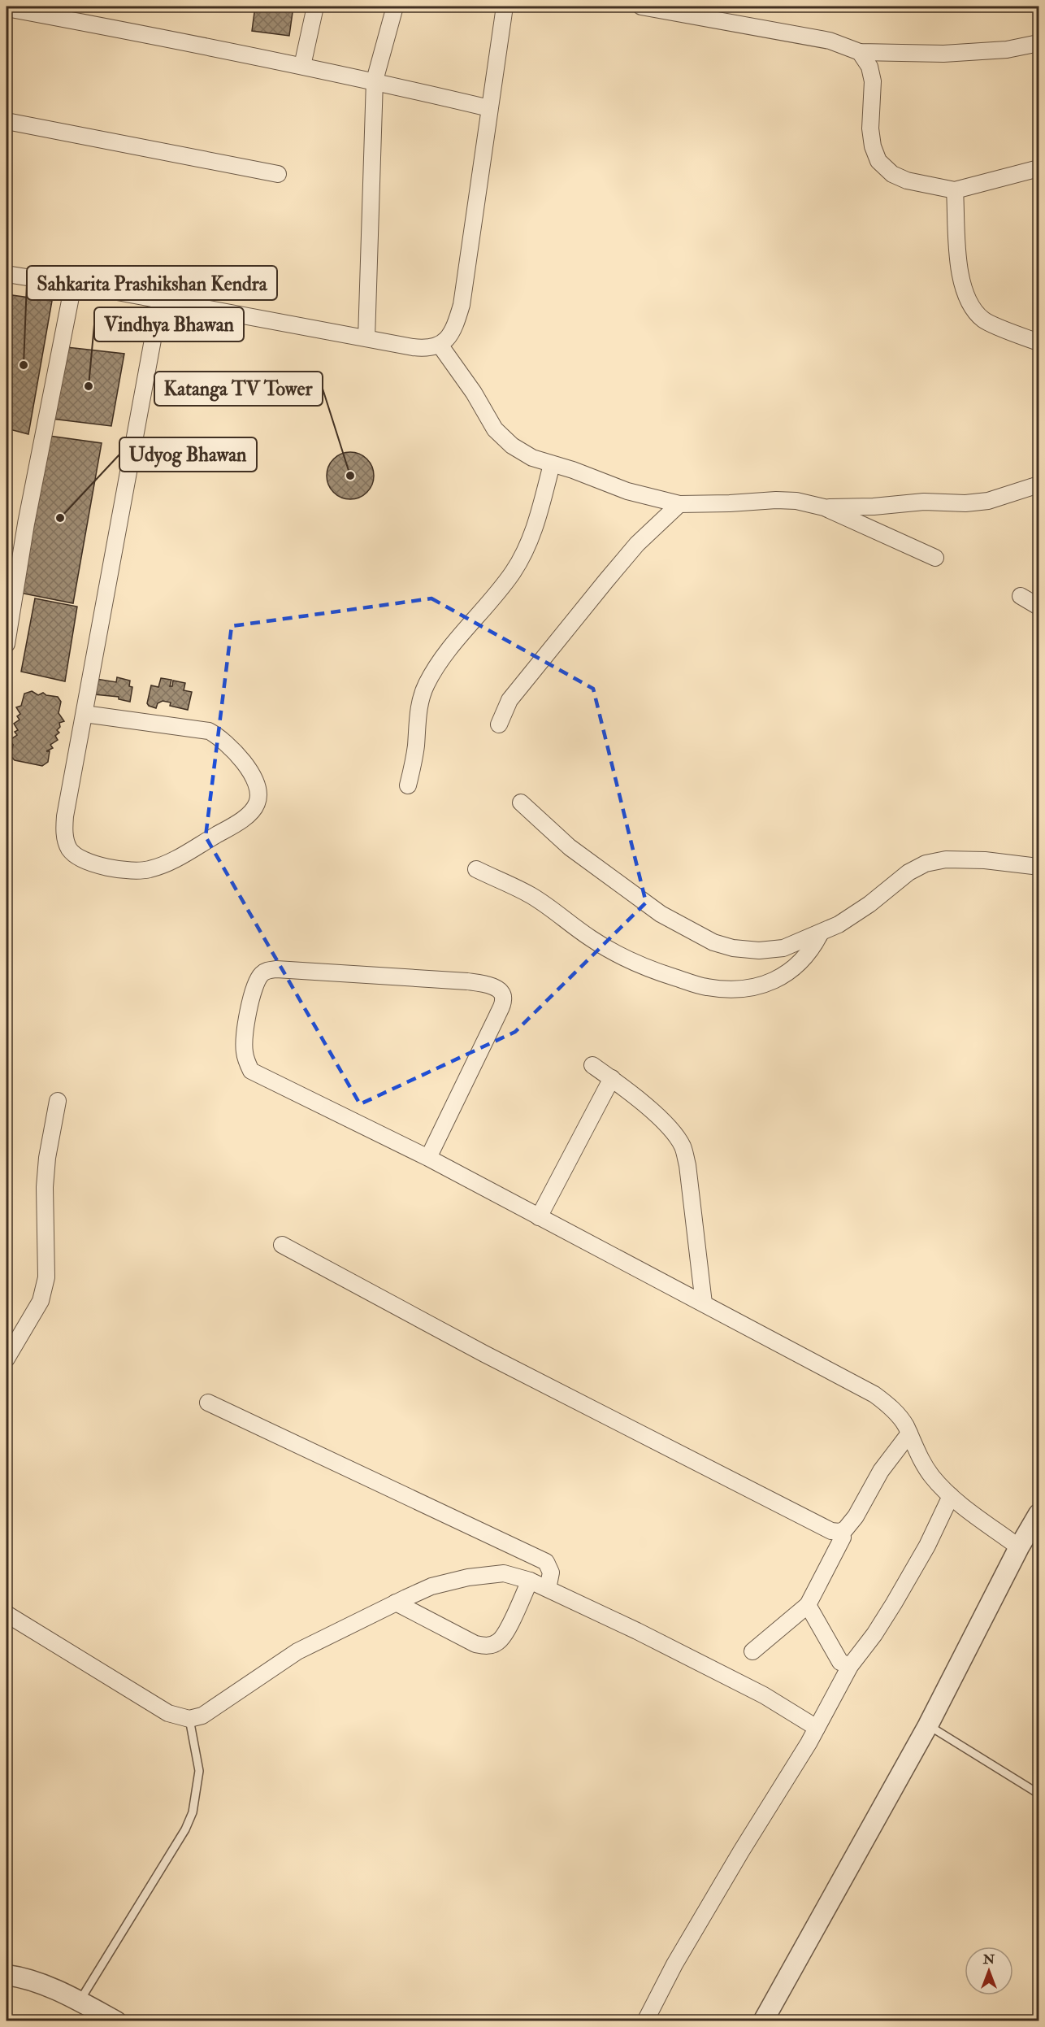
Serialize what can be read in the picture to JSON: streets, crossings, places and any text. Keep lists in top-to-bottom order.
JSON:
{
  "places": [
    "Sahkarita Prashikshan Kendra",
    "Vindhya Bhawan",
    "Katanga TV Tower",
    "Udyog Bhawan"
  ],
  "north": "top"
}
